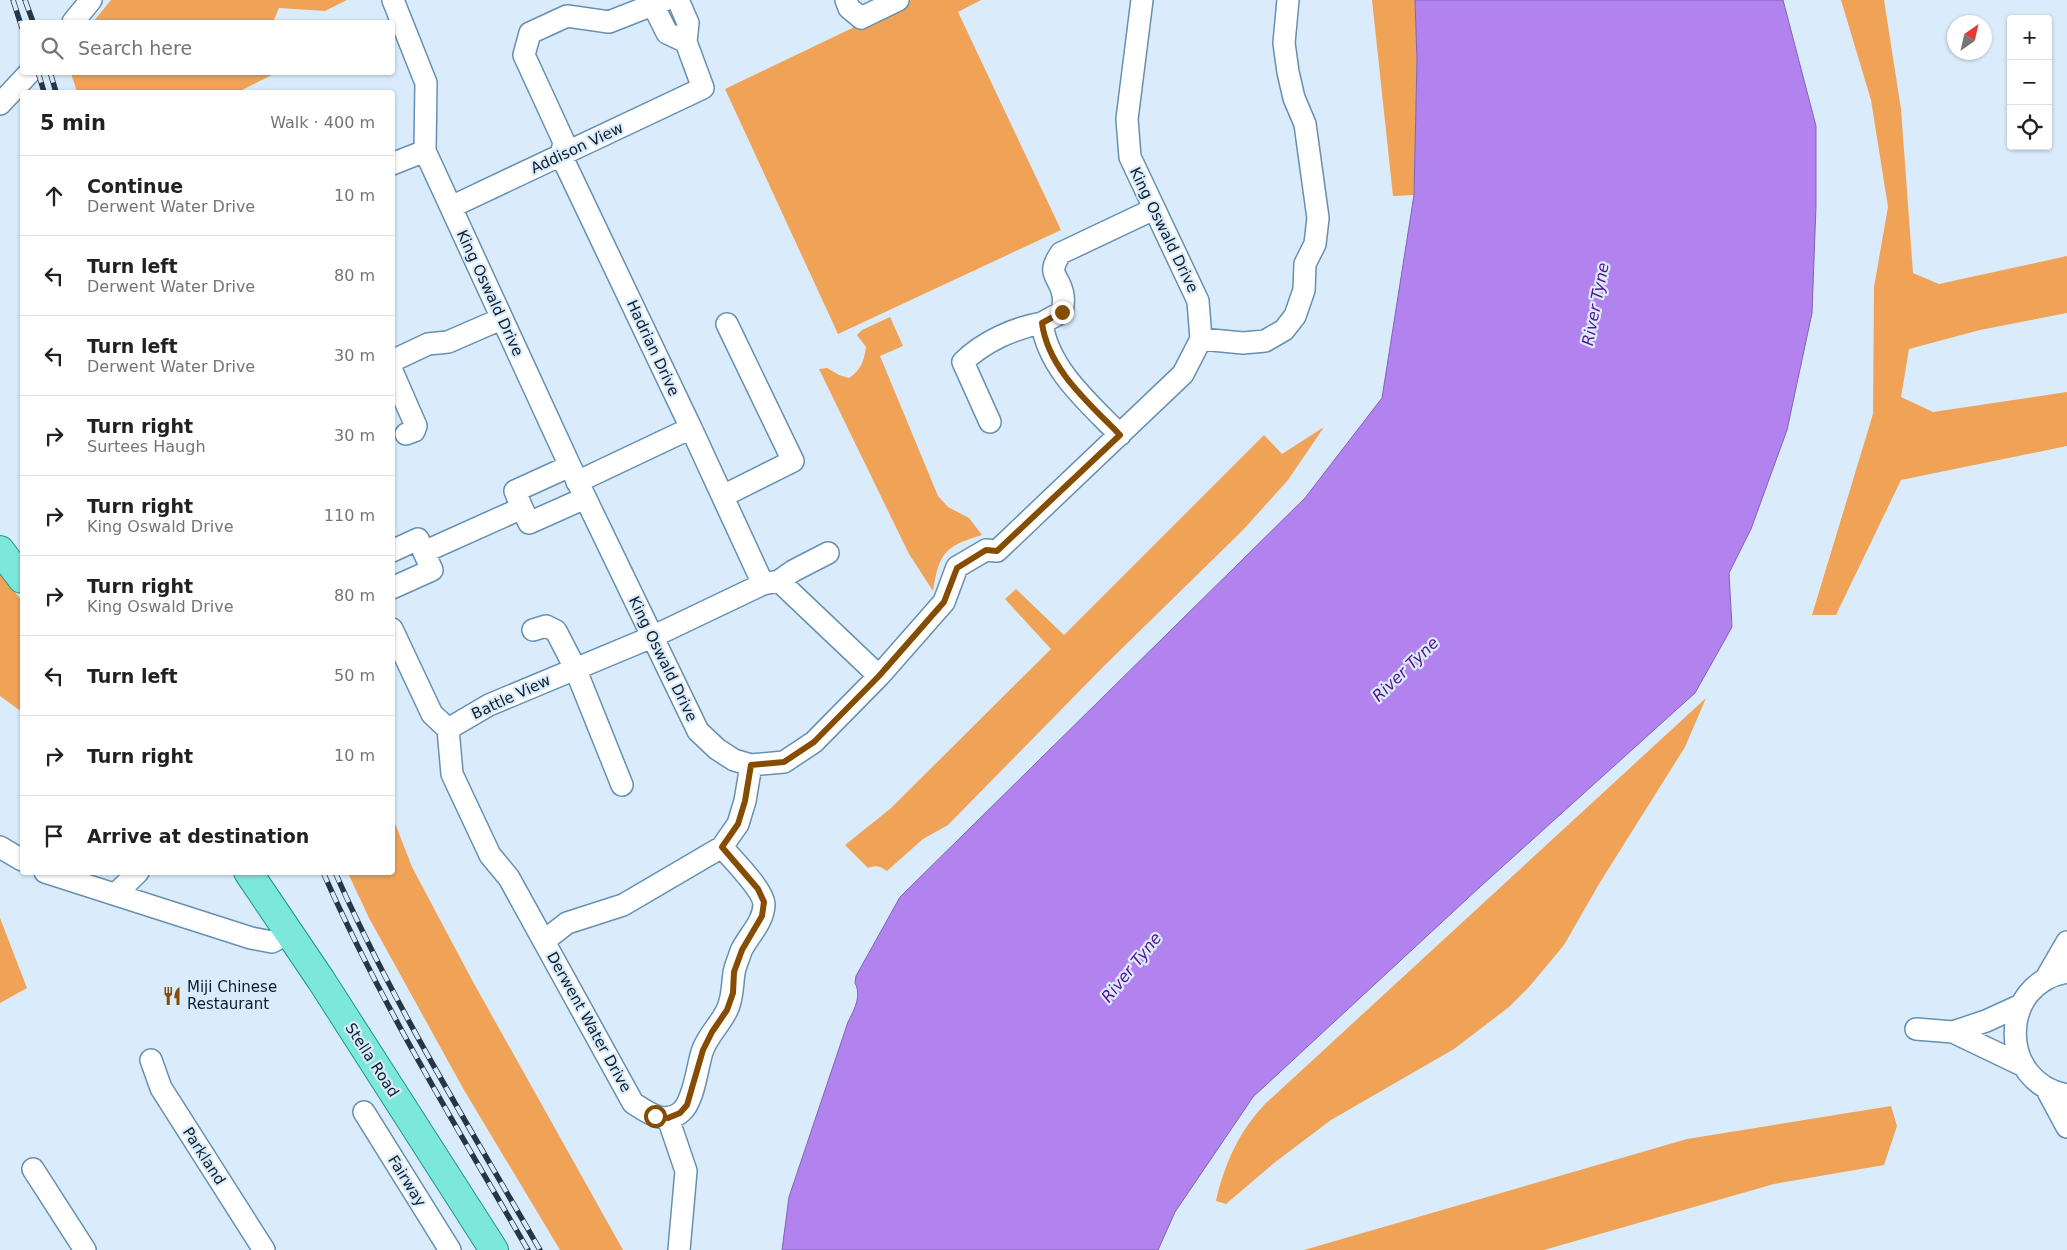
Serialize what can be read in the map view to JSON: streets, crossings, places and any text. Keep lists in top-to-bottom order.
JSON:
{
  "streets": {
    "main road": ["Stella Road"],
    "street": [
      "Addison View",
      "King Oswald Drive",
      "Hadrian Drive",
      "Battle View",
      "Derwent Water Drive",
      "Parkland",
      "Fairway"
    ]
  },
  "crossings": [
    ["Addison View", "King Oswald Drive"],
    ["Addison View", "Hadrian Drive"],
    ["King Oswald Drive", "Battle View"],
    ["Hadrian Drive", "Battle View"],
    ["Battle View", "Derwent Water Drive"]
  ],
  "water": ["River Tyne"],
  "places": {
    "restaurant": ["Miji Chinese Restaurant"]
  },
  "north": "top right",
  "page": {
    "map_buttons": ["+", "−"],
    "search": "Search here",
    "heading": ["5 min", "Walk · 400 m"],
    "list": [
      ["Continue", "Derwent Water Drive", "10 m"],
      ["Turn left", "Derwent Water Drive", "80 m"],
      ["Turn left", "Derwent Water Drive", "30 m"],
      ["Turn right", "Surtees Haugh", "30 m"],
      ["Turn right", "King Oswald Drive", "110 m"],
      ["Turn right", "King Oswald Drive", "80 m"],
      ["Turn left", "50 m"],
      ["Turn right", "10 m"],
      "Arrive at destination"
    ]
  }
}
